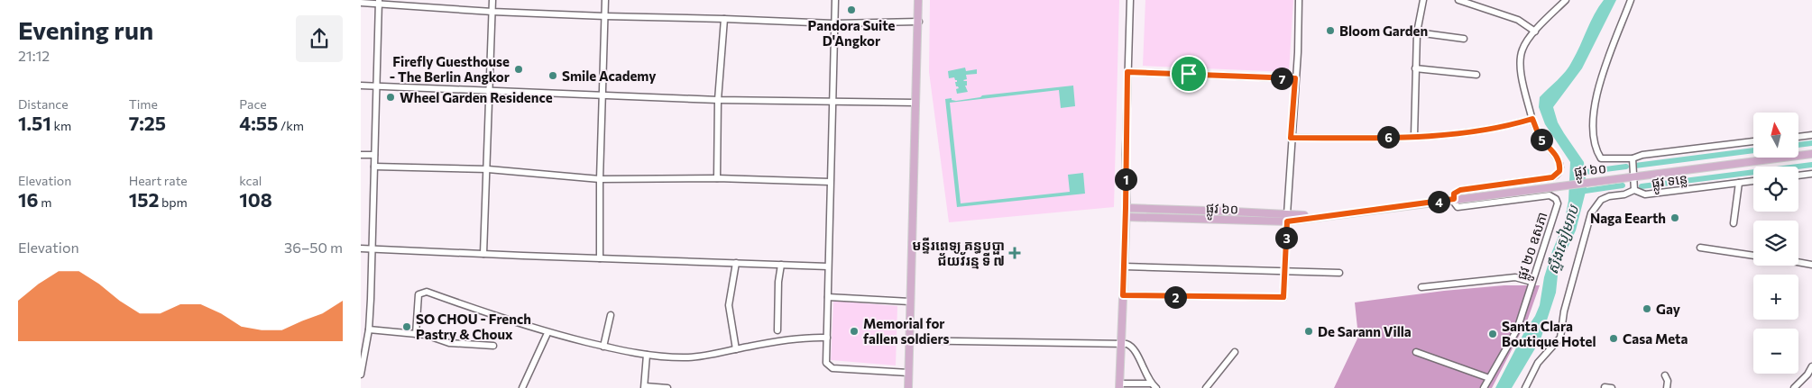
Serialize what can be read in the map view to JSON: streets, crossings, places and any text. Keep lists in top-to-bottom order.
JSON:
{
  "streets": {
    "main road": ["ផ្លូវ ៦០"],
    "street": ["ផ្លូវ ទន្លេ", "ផ្លូវ ២០ ឧសភា"]
  },
  "crossings": [
    ["ផ្លូវ ៦០", "ផ្លូវ ២០ ឧសភា"]
  ],
  "water": ["ស្ទឹងសៀមរាប"],
  "places": {
    "other": [
      "Pandora Suite D'Angkor",
      "Bloom Garden",
      "Firefly Guesthouse - The Berlin Angkor",
      "Smile Academy",
      "Wheel Garden Residence",
      "Naga Eearth",
      "Gay",
      "SO CHOU - French Pastry & Choux",
      "Memorial for fallen soldiers",
      "De Sarann Villa",
      "Santa Clara Boutique Hotel",
      "Casa Meta"
    ],
    "health": ["មន្ទីរពេទ្យ គន្ធបុប្ផា ជ័យវ័រន្ម ទី ៧"]
  },
  "north": "top",
  "page": {
    "heading": ["Evening run", "21:12"],
    "pins": [
      "7",
      "6",
      "5",
      "1",
      "4",
      "3",
      "2"
    ],
    "stats": [
      ["Distance", "1.51 km"],
      ["Time", "7:25"],
      ["Pace", "4:55 /km"],
      ["Elevation", "16 m"],
      ["Heart rate", "152 bpm"],
      ["kcal", "108"]
    ],
    "map_buttons": ["+", "−"],
    "chart": ["Elevation", "36–50 m"]
  }
}
